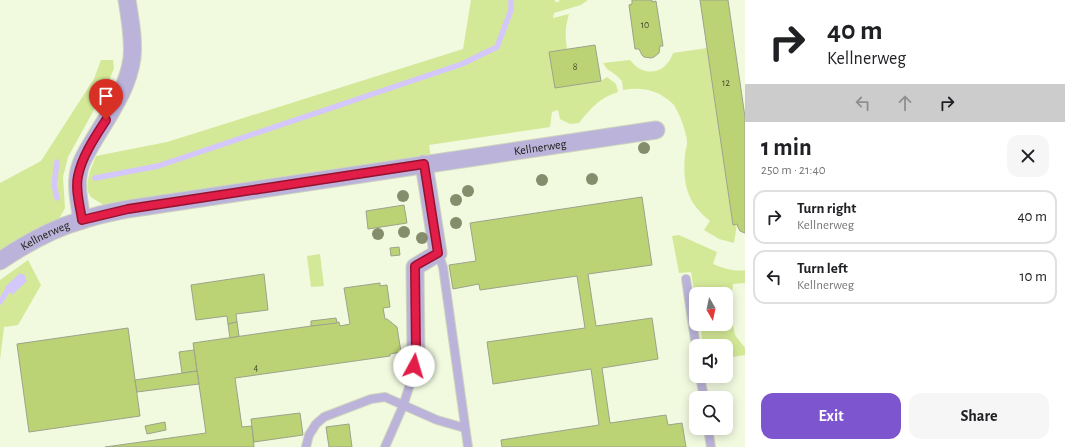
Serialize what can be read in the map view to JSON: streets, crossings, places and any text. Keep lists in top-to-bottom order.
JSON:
{
  "streets": {
    "street": ["Kellnerweg"]
  },
  "house_numbers": [
    "10",
    "8",
    "12",
    "4"
  ],
  "north": "bottom",
  "page": {
    "turn": ["40 m", "Kellnerweg"],
    "heading": ["1 min", "250 m · 21:40"],
    "list": [
      {
        "name": "Turn right",
        "note": "Kellnerweg",
        "value": "40 m"
      },
      {
        "name": "Turn left",
        "note": "Kellnerweg",
        "value": "10 m"
      }
    ],
    "buttons": ["Exit", "Share"]
  }
}
